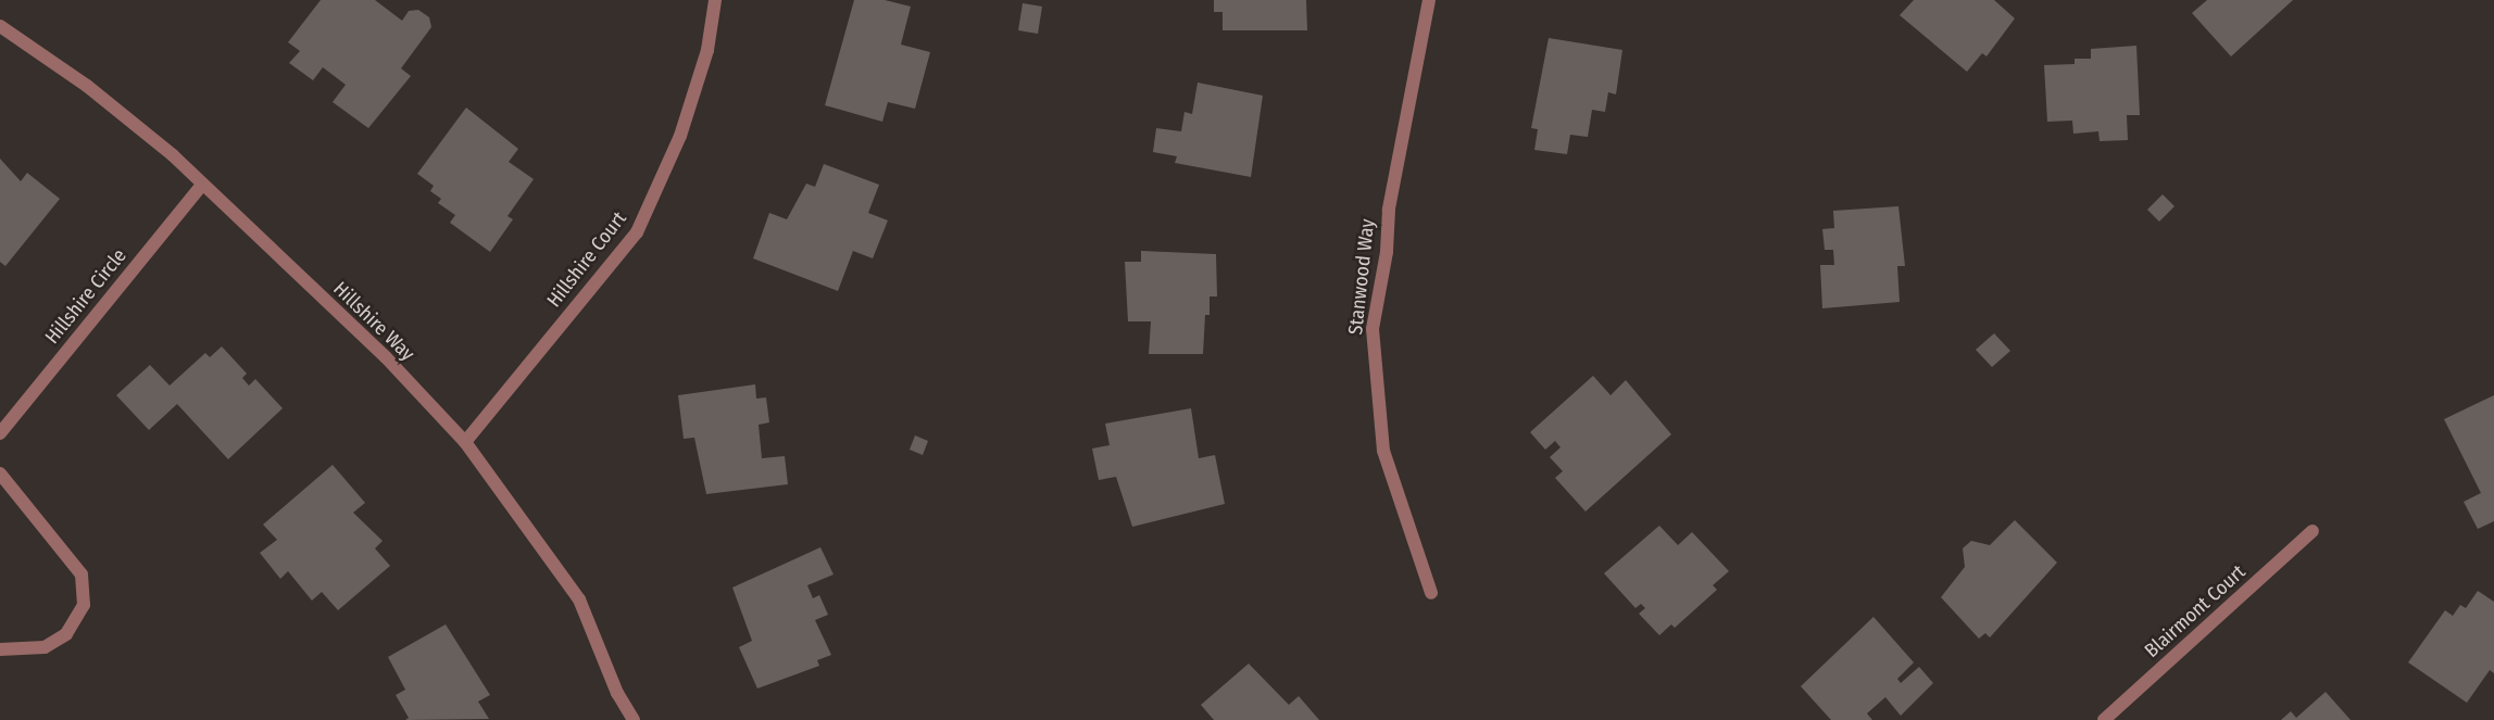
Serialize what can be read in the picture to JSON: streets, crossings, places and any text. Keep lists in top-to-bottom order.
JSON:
{
  "streets": {
    "street": [
      "Hillshire Court",
      "Stanwood Way",
      "Hillshire Circle",
      "Hillshire Way",
      "Blairmont Court"
    ]
  },
  "crossings": [
    ["Hillshire Court", "Hillshire Way"],
    ["Hillshire Circle", "Hillshire Way"]
  ]
}
